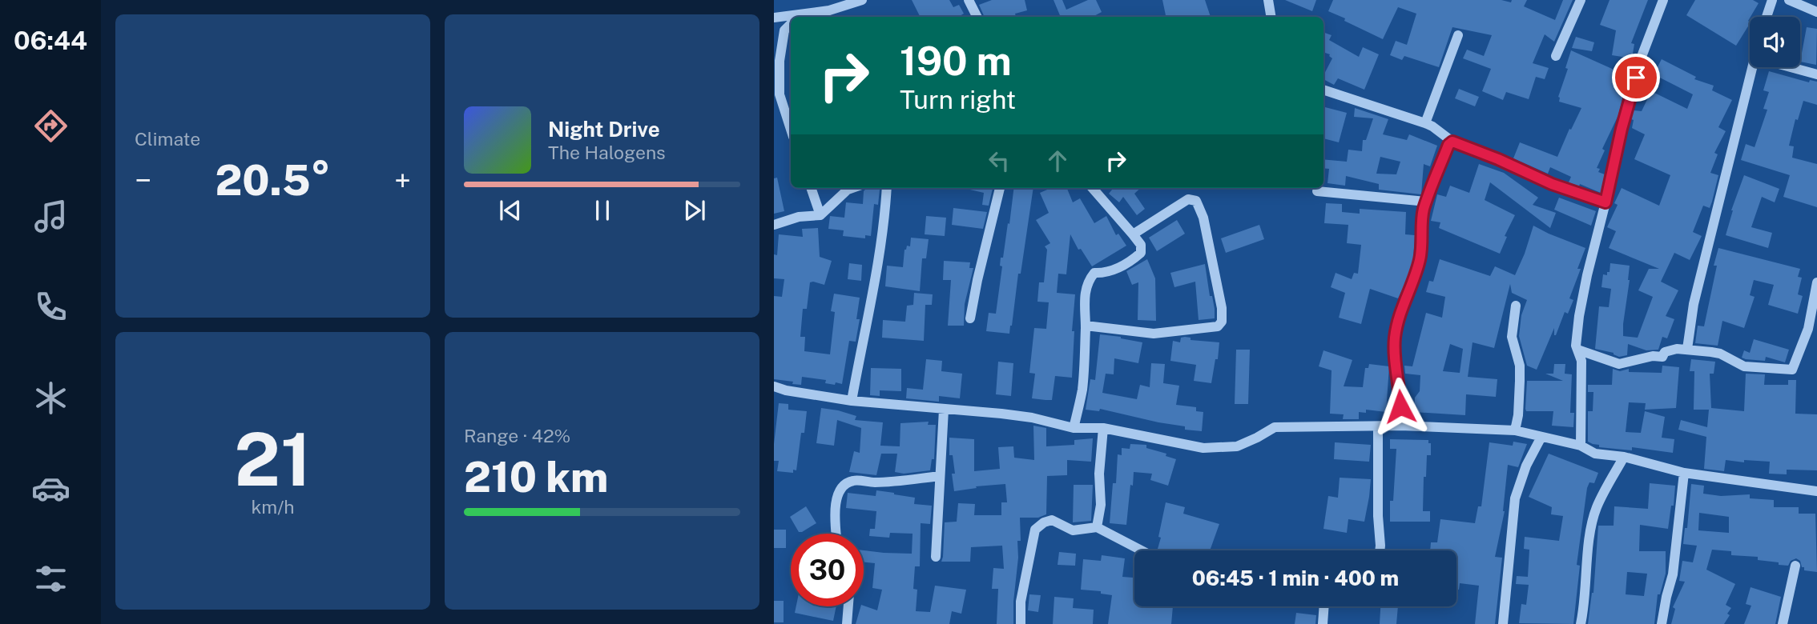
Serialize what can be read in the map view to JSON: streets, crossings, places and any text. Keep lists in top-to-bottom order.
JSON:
{
  "page": {
    "tabs": "06:44",
    "tile": [
      "Climate",
      ["21", "km/h"],
      ["Range · 42%", "210 km"]
    ],
    "turn": ["190 m", "Turn right"],
    "song": ["Night Drive", "The Halogens"],
    "heat": ["−", "20.5°", "+"],
    "limit": "30",
    "trip": "06:45 · 1 min · 400 m"
  }
}
